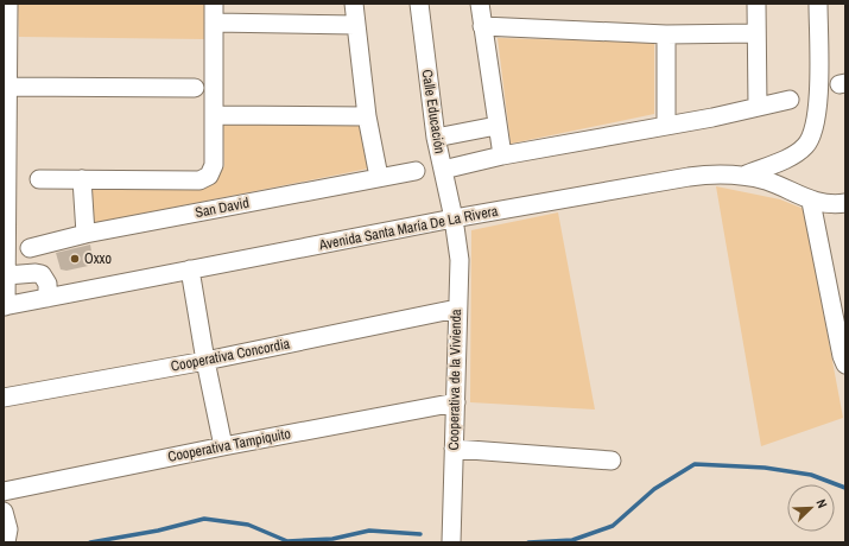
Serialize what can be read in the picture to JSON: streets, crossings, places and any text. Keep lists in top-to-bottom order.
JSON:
{
  "streets": {
    "street": [
      "Calle Educación",
      "San David",
      "Avenida Santa María De La Rivera",
      "Cooperativa Concordia",
      "Cooperativa de la Vivienda",
      "Cooperativa Tampiquito"
    ]
  },
  "crossings": [
    ["Calle Educación", "Avenida Santa María De La Rivera"],
    ["Calle Educación", "Cooperativa de la Vivienda"],
    ["Avenida Santa María De La Rivera", "Cooperativa de la Vivienda"],
    ["Cooperativa Concordia", "Cooperativa de la Vivienda"],
    ["Cooperativa de la Vivienda", "Cooperativa Tampiquito"]
  ],
  "places": ["Oxxo"],
  "north": "top right"
}
